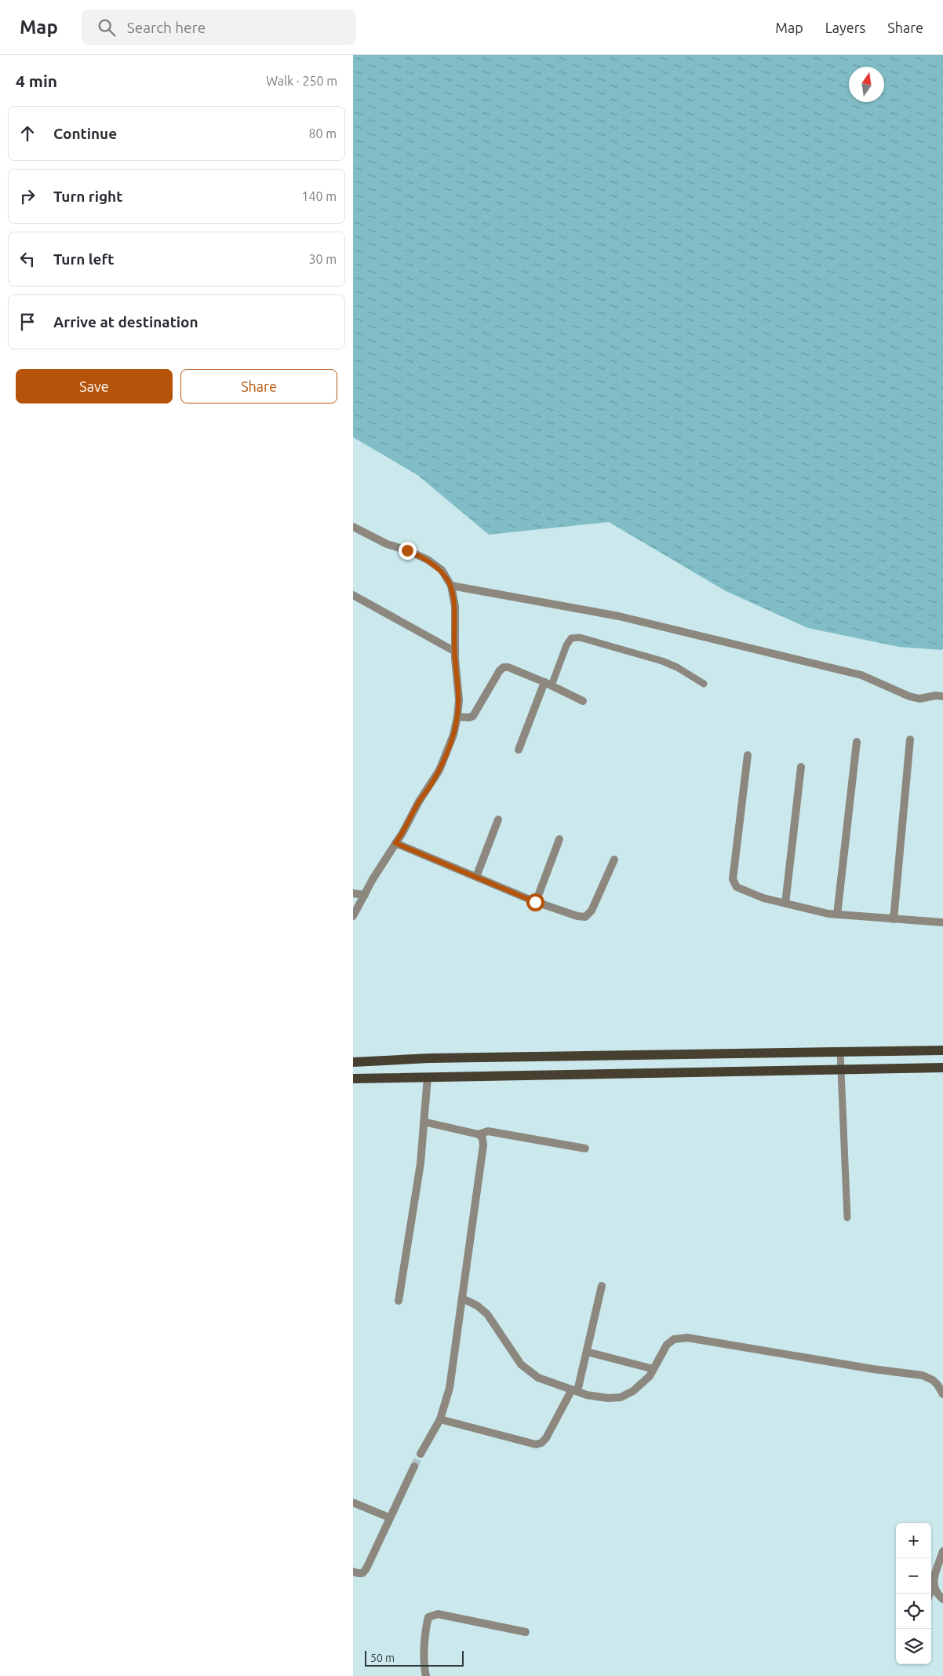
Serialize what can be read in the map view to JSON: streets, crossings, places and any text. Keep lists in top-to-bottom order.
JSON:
{
  "scale_bar": "50 m",
  "north": "top",
  "page": {
    "header": "Map",
    "search": "Search here",
    "nav": ["Map", "Layers", "Share"],
    "heading": ["4 min", "Walk · 250 m"],
    "list": [
      ["Continue", "80 m"],
      ["Turn right", "140 m"],
      ["Turn left", "30 m"],
      "Arrive at destination"
    ],
    "buttons": ["Save", "Share"],
    "map_buttons": ["+", "−"],
    "scale": "50 m"
  }
}
